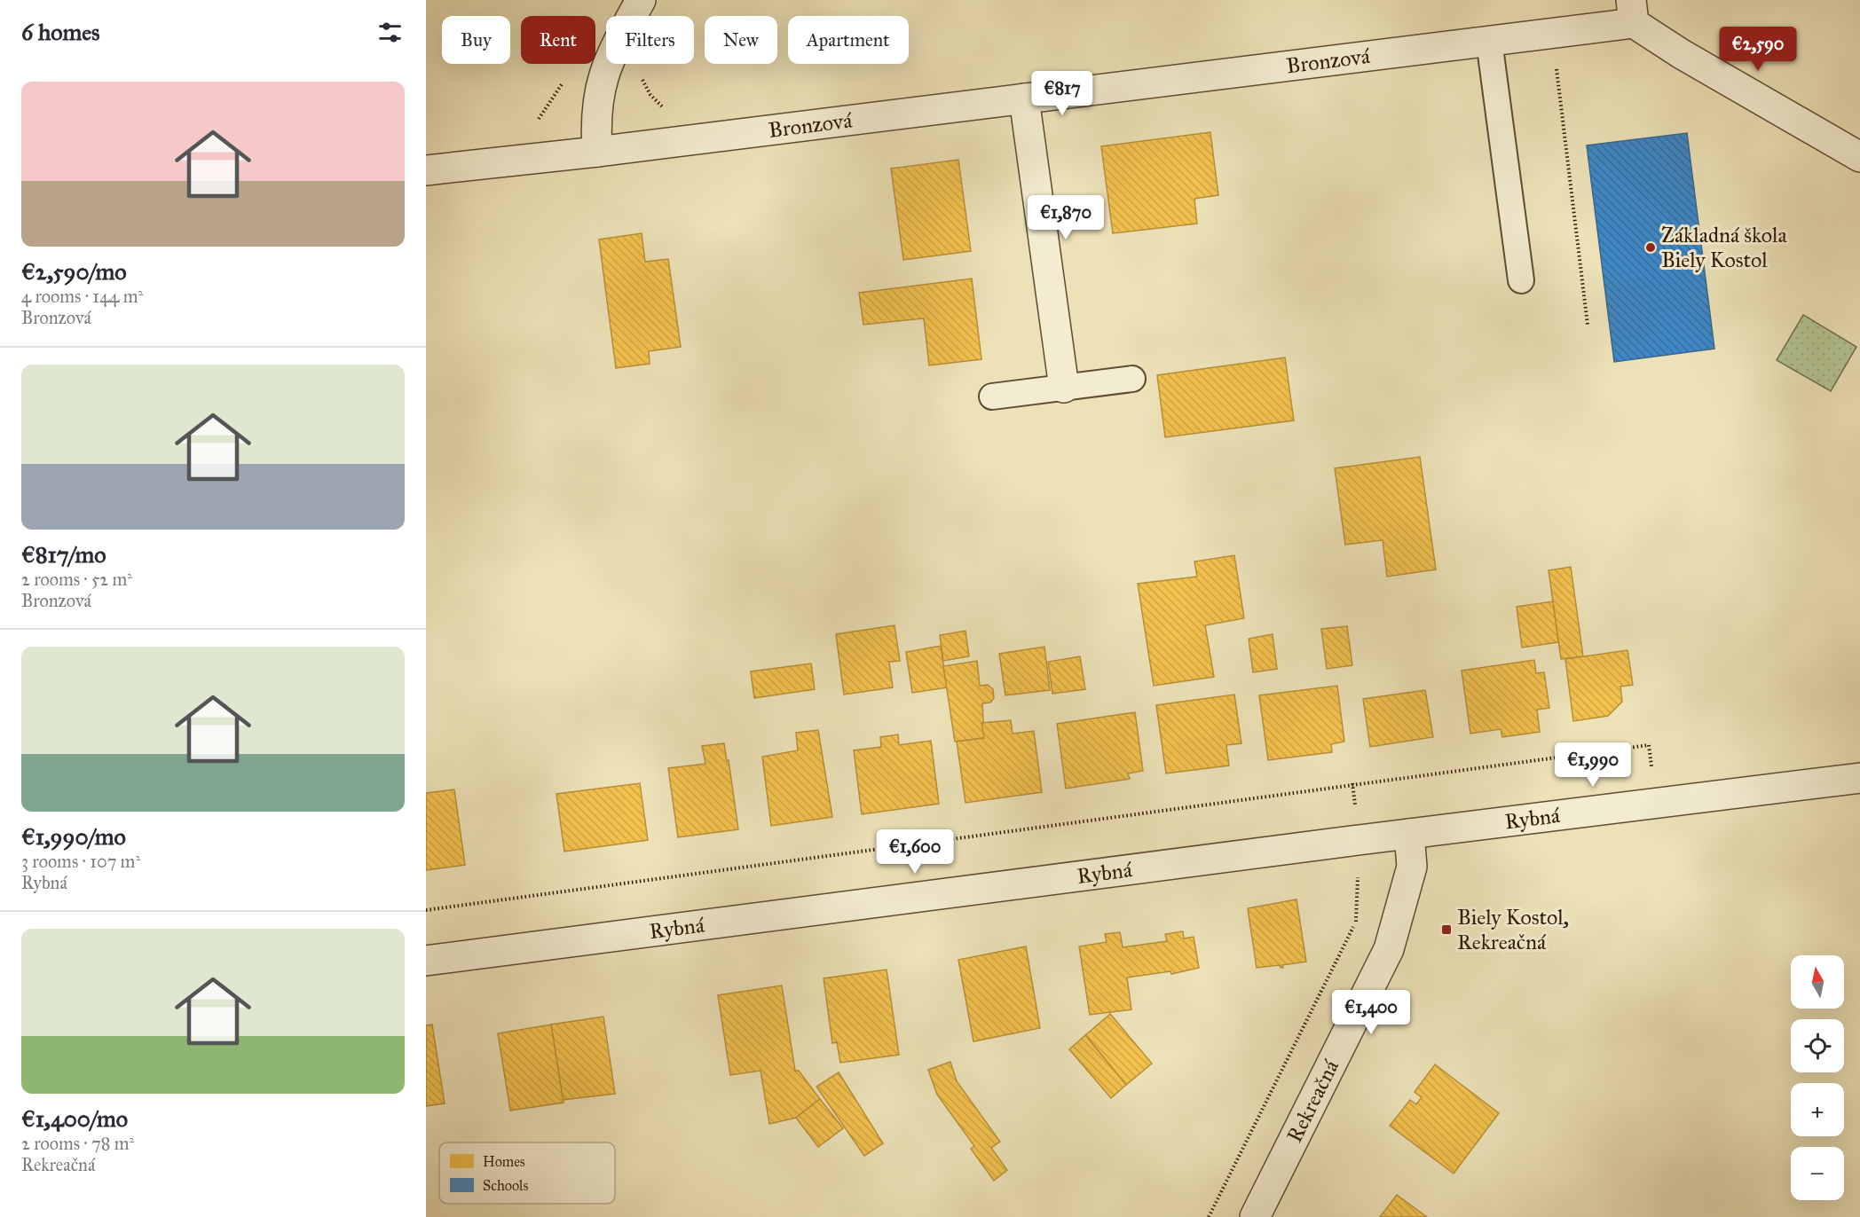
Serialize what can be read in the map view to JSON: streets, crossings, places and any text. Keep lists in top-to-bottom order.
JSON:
{
  "streets": {
    "street": ["Bronzová", "Rybná", "Rekreačná"]
  },
  "crossings": [
    ["Rybná", "Rekreačná"]
  ],
  "places": {
    "other": ["Základná škola Biely Kostol"],
    "transit": ["Biely Kostol, Rekreačná"]
  },
  "legend": ["Homes", "Schools"],
  "north": "top",
  "page": {
    "heading": "6 homes",
    "chip": [
      "Buy",
      "Rent",
      "Filters",
      "New",
      "Apartment"
    ],
    "price": [
      "€2,590",
      "€817",
      "€1,870",
      "€1,990",
      "€1,600",
      "€1,400"
    ],
    "list": [
      {
        "name": "€2,590/mo",
        "note": "4 rooms · 144 m² · Bronzová"
      },
      {
        "name": "€817/mo",
        "note": "2 rooms · 52 m² · Bronzová"
      },
      {
        "name": "€1,990/mo",
        "note": "3 rooms · 107 m² · Rybná"
      },
      {
        "name": "€1,400/mo",
        "note": "2 rooms · 78 m² · Rekreačná"
      }
    ],
    "map_buttons": ["+", "−"]
  }
}
